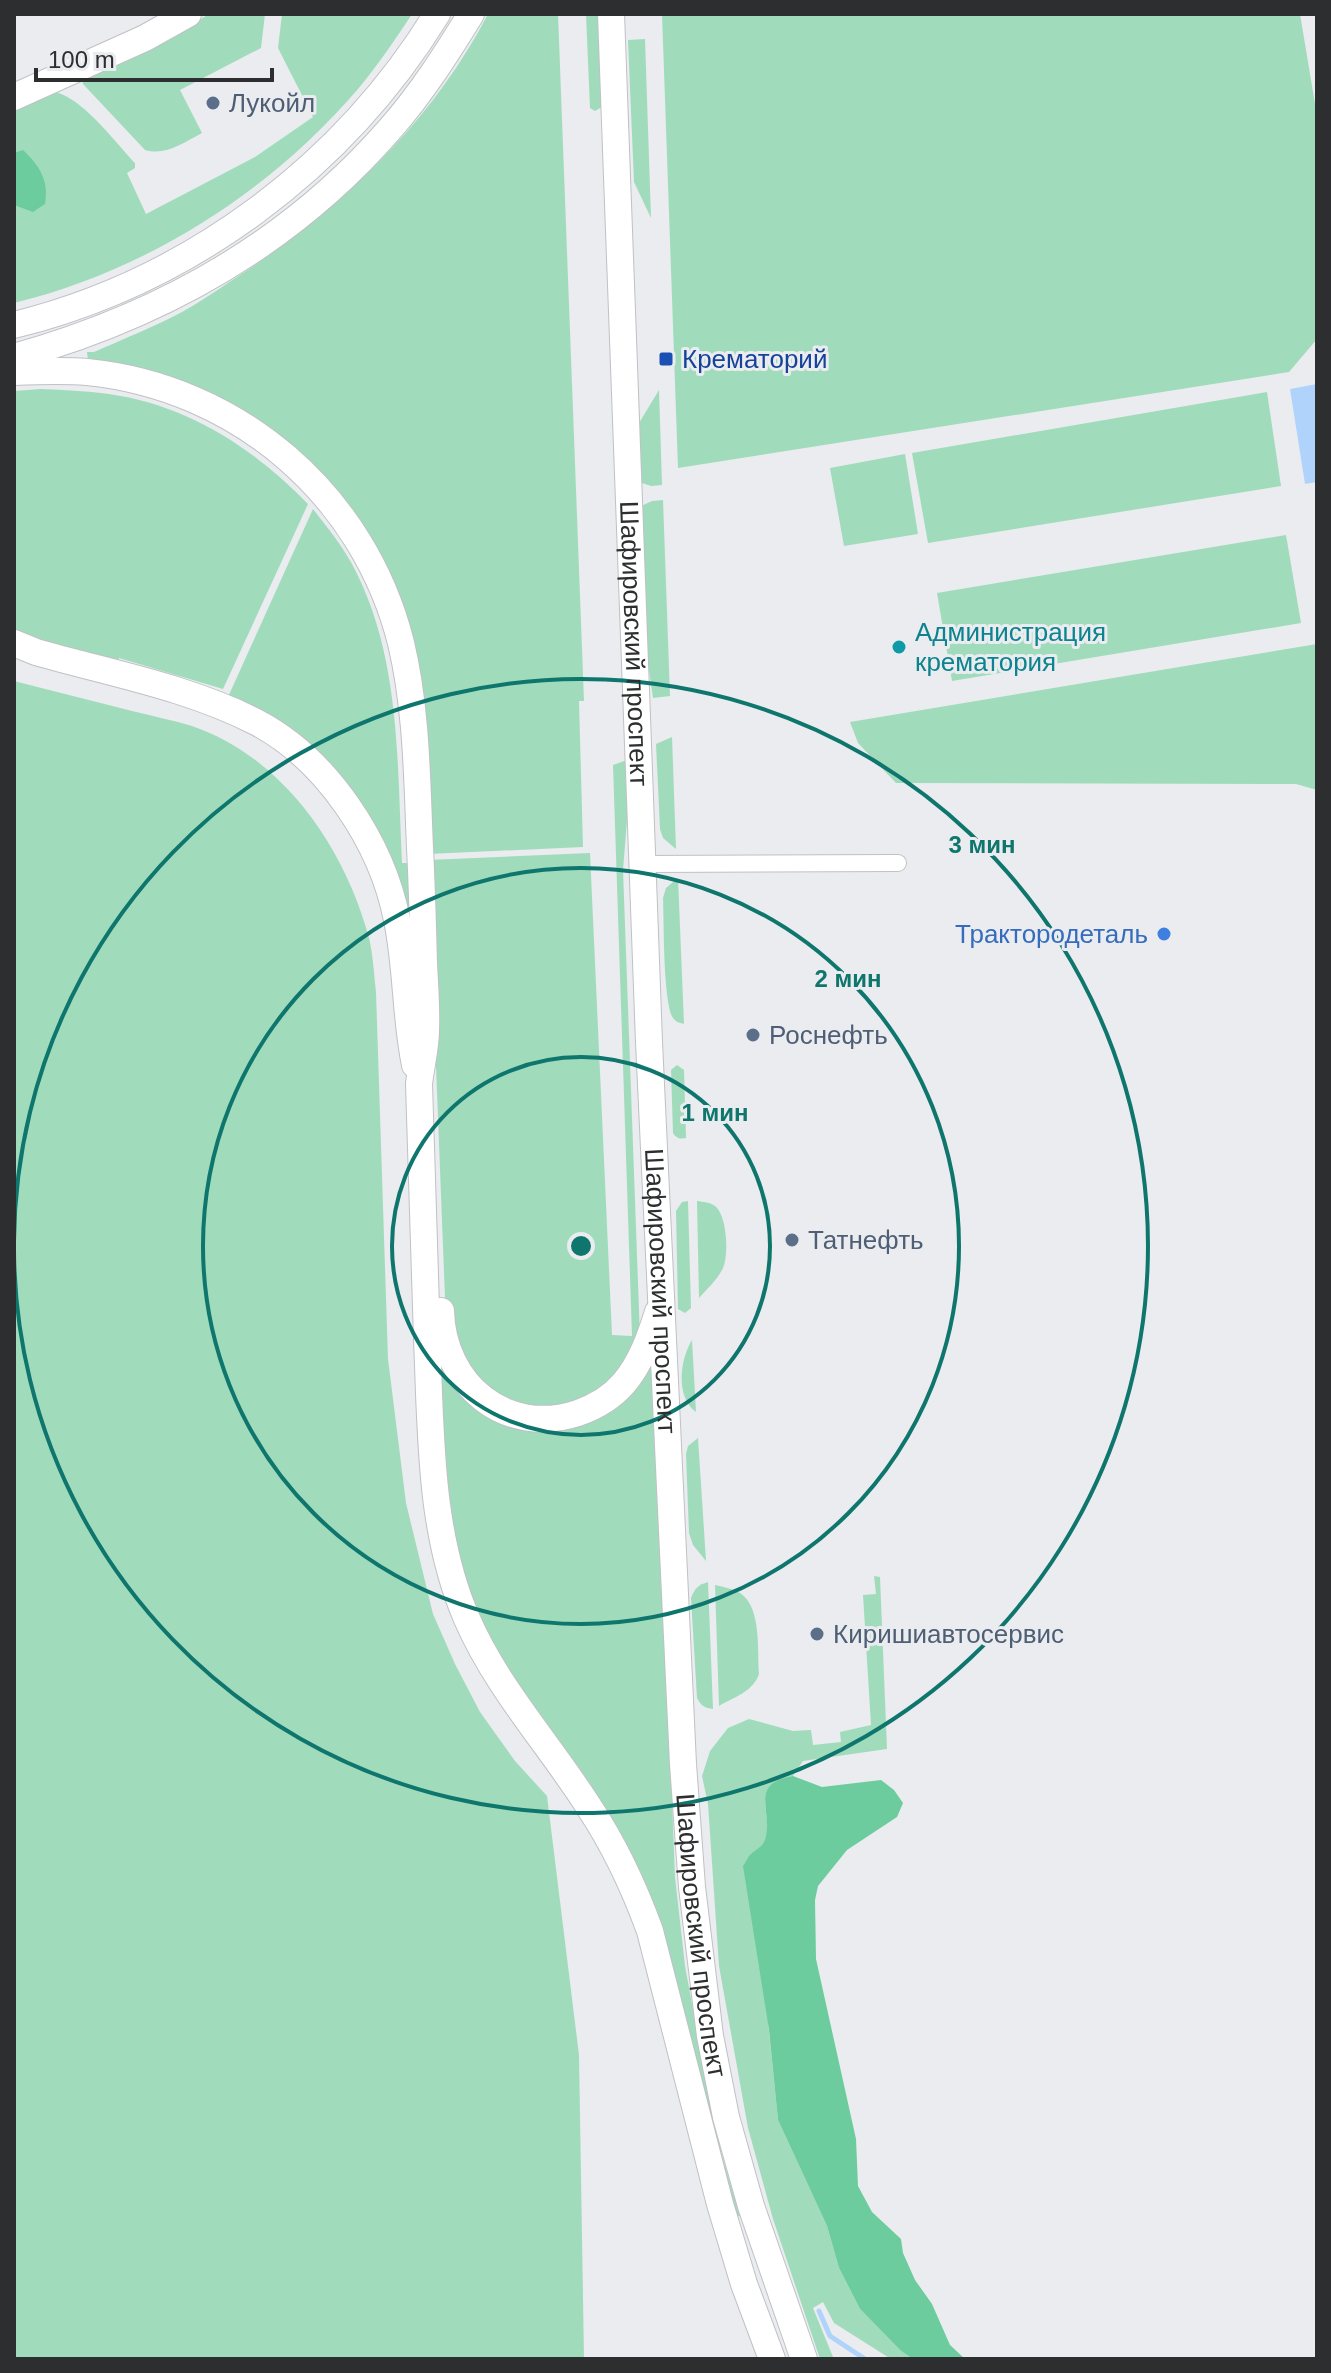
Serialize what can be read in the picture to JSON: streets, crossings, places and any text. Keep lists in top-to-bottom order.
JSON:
{
  "streets": {
    "main road": ["Шафировский проспект"]
  },
  "places": {
    "other": [
      "Лукойл",
      "Администрация крематория",
      "Трактородеталь",
      "Роснефть",
      "Татнефть",
      "Киришиавтосервис"
    ],
    "transit": ["Крематорий"]
  },
  "scale_bar": "100 m",
  "rings": ["3 мин", "2 мин", "1 мин"]
}
